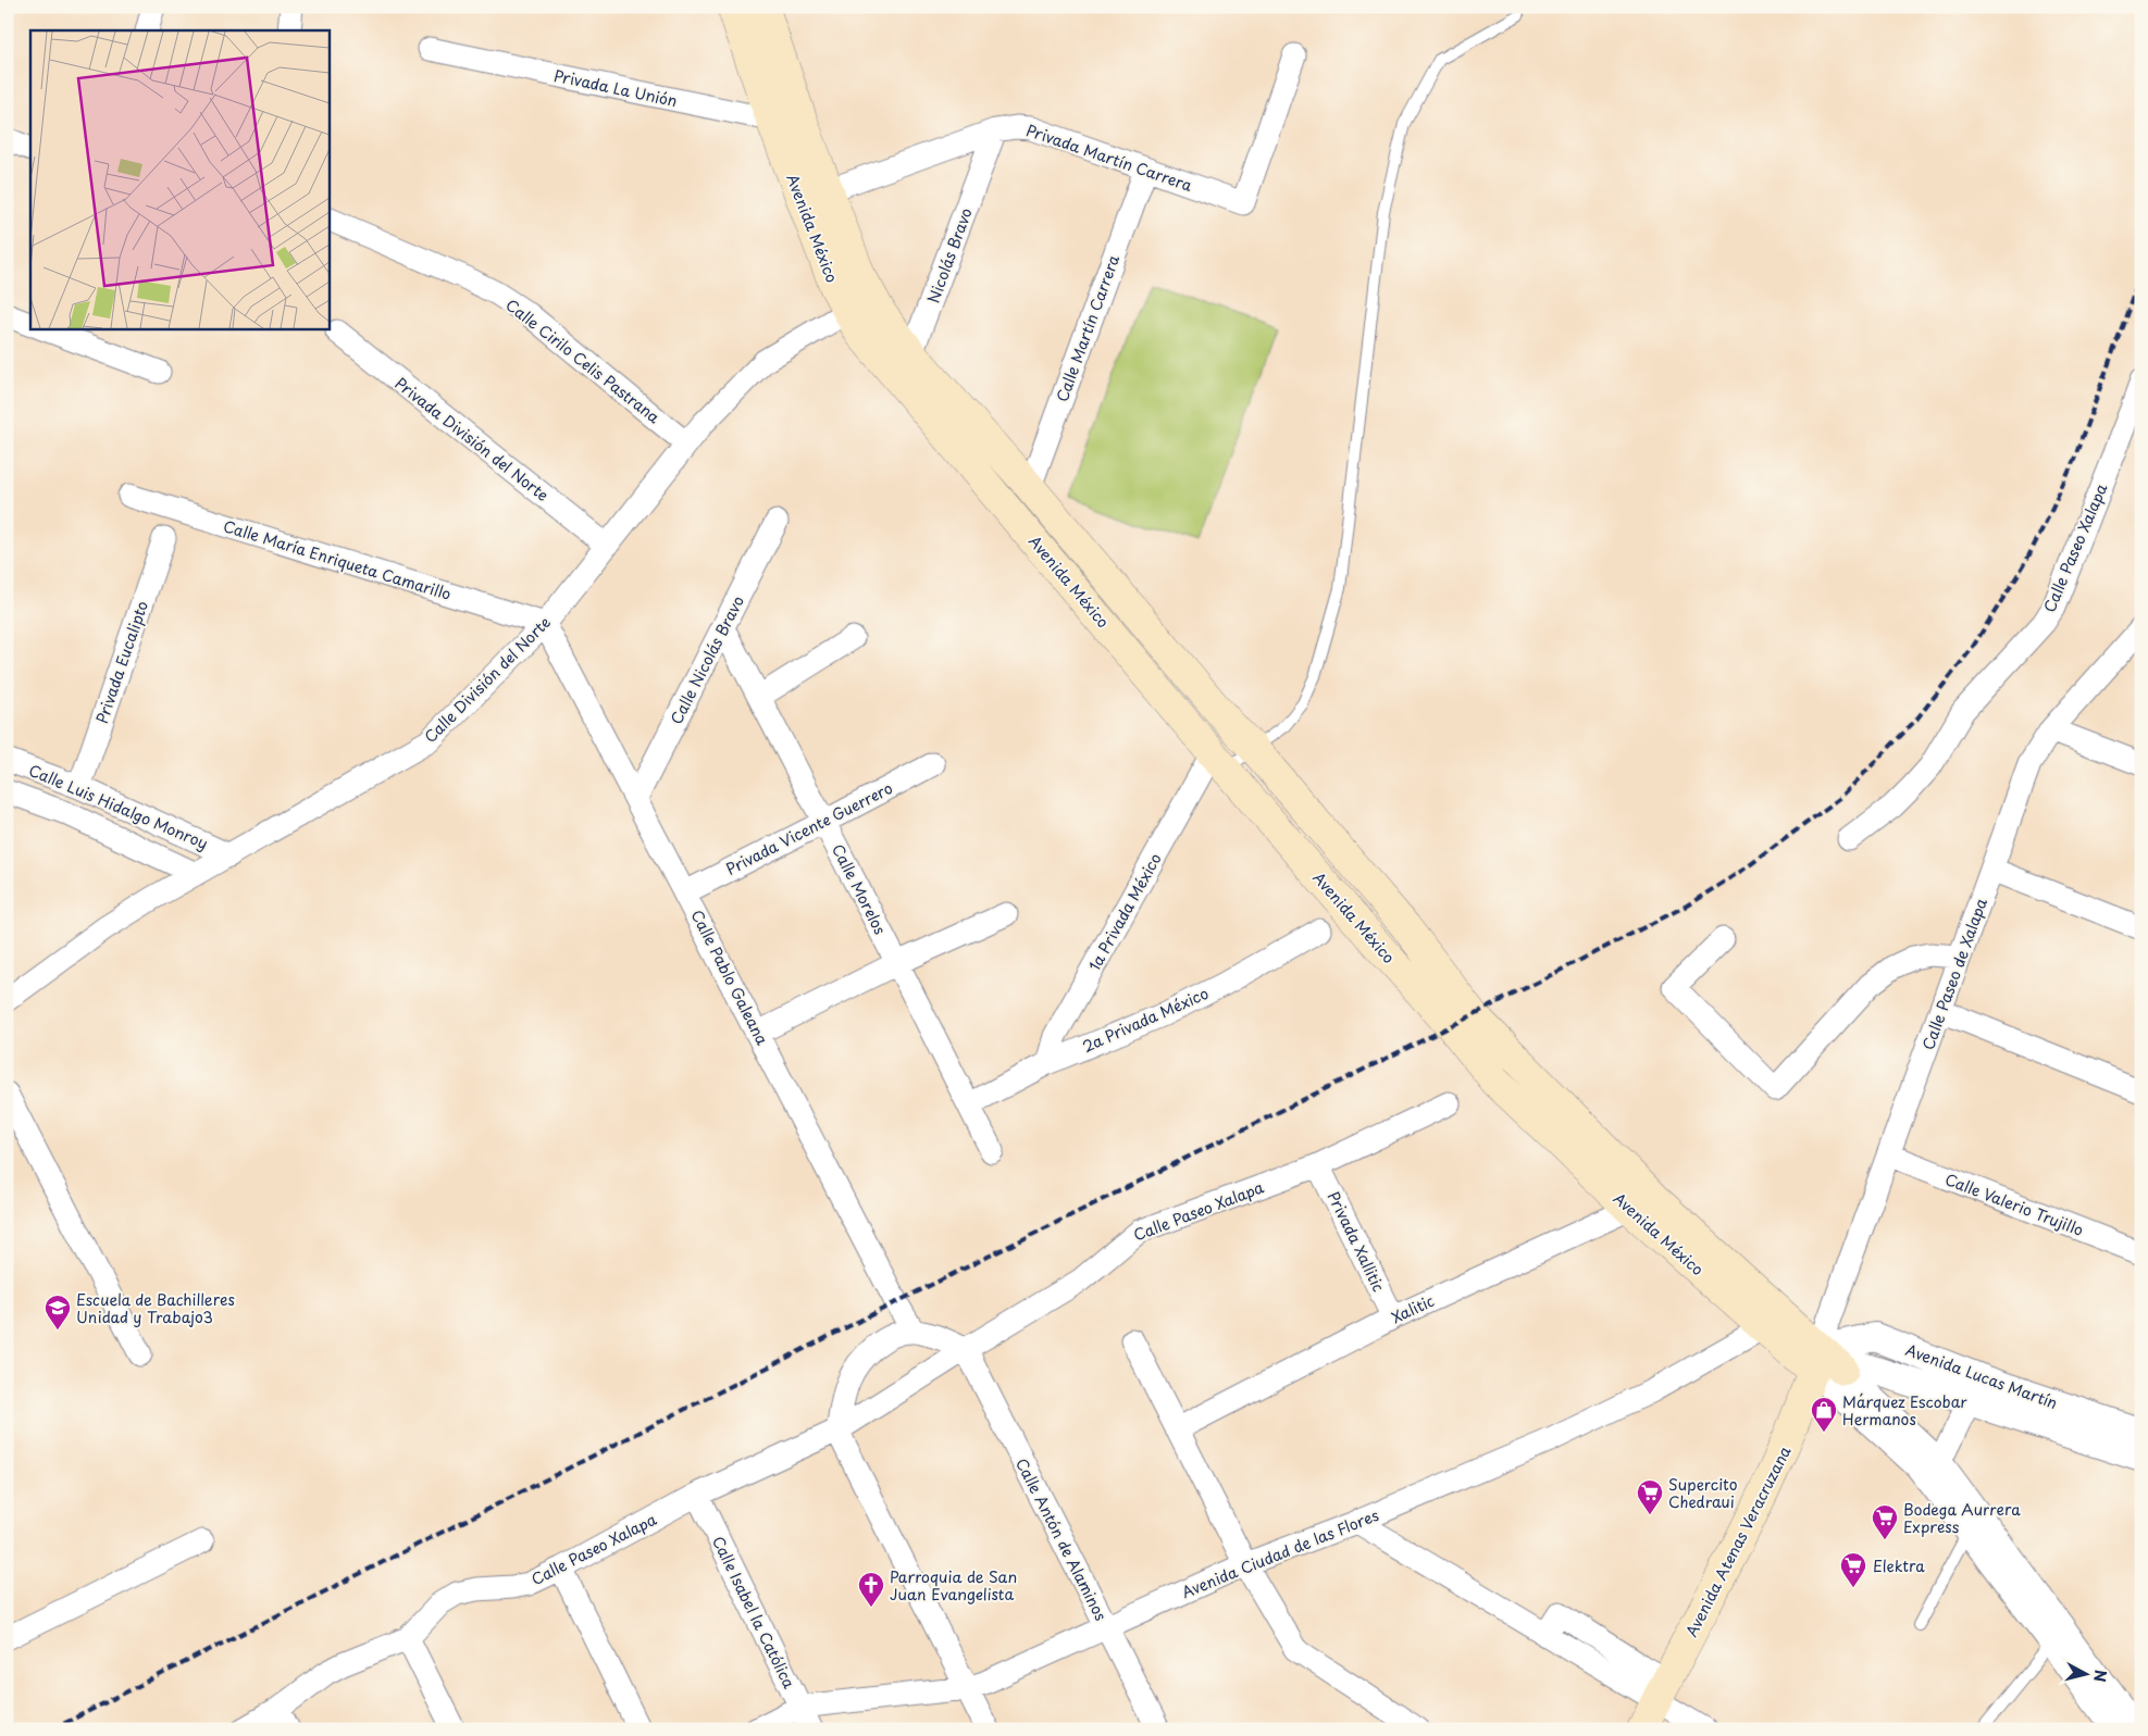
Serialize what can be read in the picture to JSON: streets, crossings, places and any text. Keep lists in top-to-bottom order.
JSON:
{
  "streets": {
    "main road": ["Avenida México", "Avenida Atenas Veracruzana"],
    "street": [
      "Privada La Unión",
      "Privada Martín Carrera",
      "Nicolás Bravo",
      "Calle Martín Carrera",
      "Calle Cirilo Celis Pastrana",
      "Privada División del Norte",
      "Calle Paseo Xalapa",
      "Calle María Enriqueta Camarillo",
      "Calle Nicolás Bravo",
      "Privada Eucalipto",
      "Calle División del Norte",
      "Calle Luis Hidalgo Monroy",
      "Privada Vicente Guerrero",
      "Calle Morelos",
      "1a Privada México",
      "Calle Paseo de Xalapa",
      "Calle Pablo Galeana",
      "2a Privada México",
      "Calle Valerio Trujillo",
      "Privada Xallitic",
      "Xalitic",
      "Avenida Lucas Martín",
      "Calle Antón de Alaminos",
      "Avenida Ciudad de las Flores",
      "Calle Isabel la Católica"
    ]
  },
  "crossings": [
    ["Privada La Unión", "Avenida México"],
    ["Privada Martín Carrera", "Avenida México"],
    ["Privada Martín Carrera", "Nicolás Bravo"],
    ["Privada Martín Carrera", "Calle Martín Carrera"],
    ["Avenida México", "Nicolás Bravo"],
    ["Avenida México", "Calle Martín Carrera"],
    ["Avenida México", "Calle División del Norte"],
    ["Avenida México", "1a Privada México"],
    ["Avenida México", "Calle Paseo de Xalapa"],
    ["Avenida México", "Xalitic"],
    ["Avenida México", "Avenida Lucas Martín"],
    ["Avenida México", "Avenida Atenas Veracruzana"],
    ["Avenida México", "Avenida Ciudad de las Flores"],
    ["Calle Cirilo Celis Pastrana", "Calle División del Norte"],
    ["Privada División del Norte", "Calle División del Norte"],
    ["Calle Paseo Xalapa", "Privada Xallitic"],
    ["Calle Paseo Xalapa", "Calle Antón de Alaminos"],
    ["Calle Paseo Xalapa", "Calle Isabel la Católica"],
    ["Calle María Enriqueta Camarillo", "Calle División del Norte"],
    ["Calle María Enriqueta Camarillo", "Calle Pablo Galeana"],
    ["Calle Nicolás Bravo", "Calle Morelos"],
    ["Calle Nicolás Bravo", "Calle Pablo Galeana"],
    ["Privada Eucalipto", "Calle Luis Hidalgo Monroy"],
    ["Calle División del Norte", "Calle Luis Hidalgo Monroy"],
    ["Calle División del Norte", "Calle Pablo Galeana"],
    ["Privada Vicente Guerrero", "Calle Morelos"],
    ["Privada Vicente Guerrero", "Calle Pablo Galeana"],
    ["Calle Morelos", "2a Privada México"],
    ["1a Privada México", "2a Privada México"],
    ["Calle Paseo de Xalapa", "Calle Valerio Trujillo"],
    ["Calle Paseo de Xalapa", "Avenida Lucas Martín"],
    ["Calle Paseo de Xalapa", "Avenida Atenas Veracruzana"],
    ["Privada Xallitic", "Xalitic"],
    ["Avenida Lucas Martín", "Avenida Atenas Veracruzana"],
    ["Calle Antón de Alaminos", "Avenida Ciudad de las Flores"],
    ["Avenida Ciudad de las Flores", "Calle Isabel la Católica"]
  ],
  "places": {
    "school or university": ["Escuela de Bachilleres Unidad y Trabajo3"],
    "shop": ["Márquez Escobar Hermanos"],
    "supermarket": ["Supercito Chedraui", "Bodega Aurrera Express", "Elektra"],
    "church": ["Parroquia de San Juan Evangelista"]
  },
  "north": "right"
}
